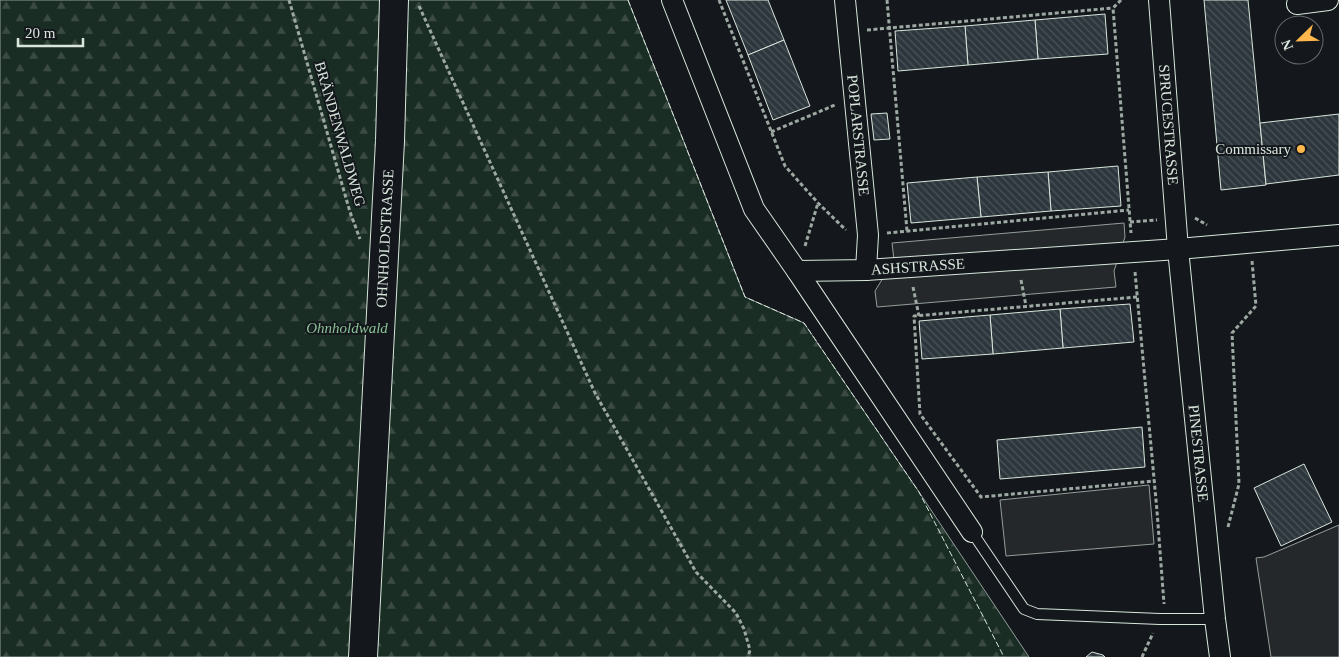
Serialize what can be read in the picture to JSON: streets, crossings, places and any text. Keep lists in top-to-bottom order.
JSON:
{
  "streets": {
    "main road": ["OHNHOLDSTRASSE"],
    "street": [
      "SPRUCESTRASSE",
      "POPLARSTRASSE",
      "ASHSTRASSE",
      "PINESTRASSE"
    ],
    "path": ["BRÄNDENWALDWEG"]
  },
  "crossings": [
    ["SPRUCESTRASSE", "ASHSTRASSE"],
    ["SPRUCESTRASSE", "PINESTRASSE"],
    ["BRÄNDENWALDWEG", "OHNHOLDSTRASSE"],
    ["POPLARSTRASSE", "ASHSTRASSE"],
    ["ASHSTRASSE", "PINESTRASSE"]
  ],
  "parks": ["Ohnholdwald"],
  "places": ["Commissary"],
  "scale_bar": "20 m",
  "north": "bottom left"
}
